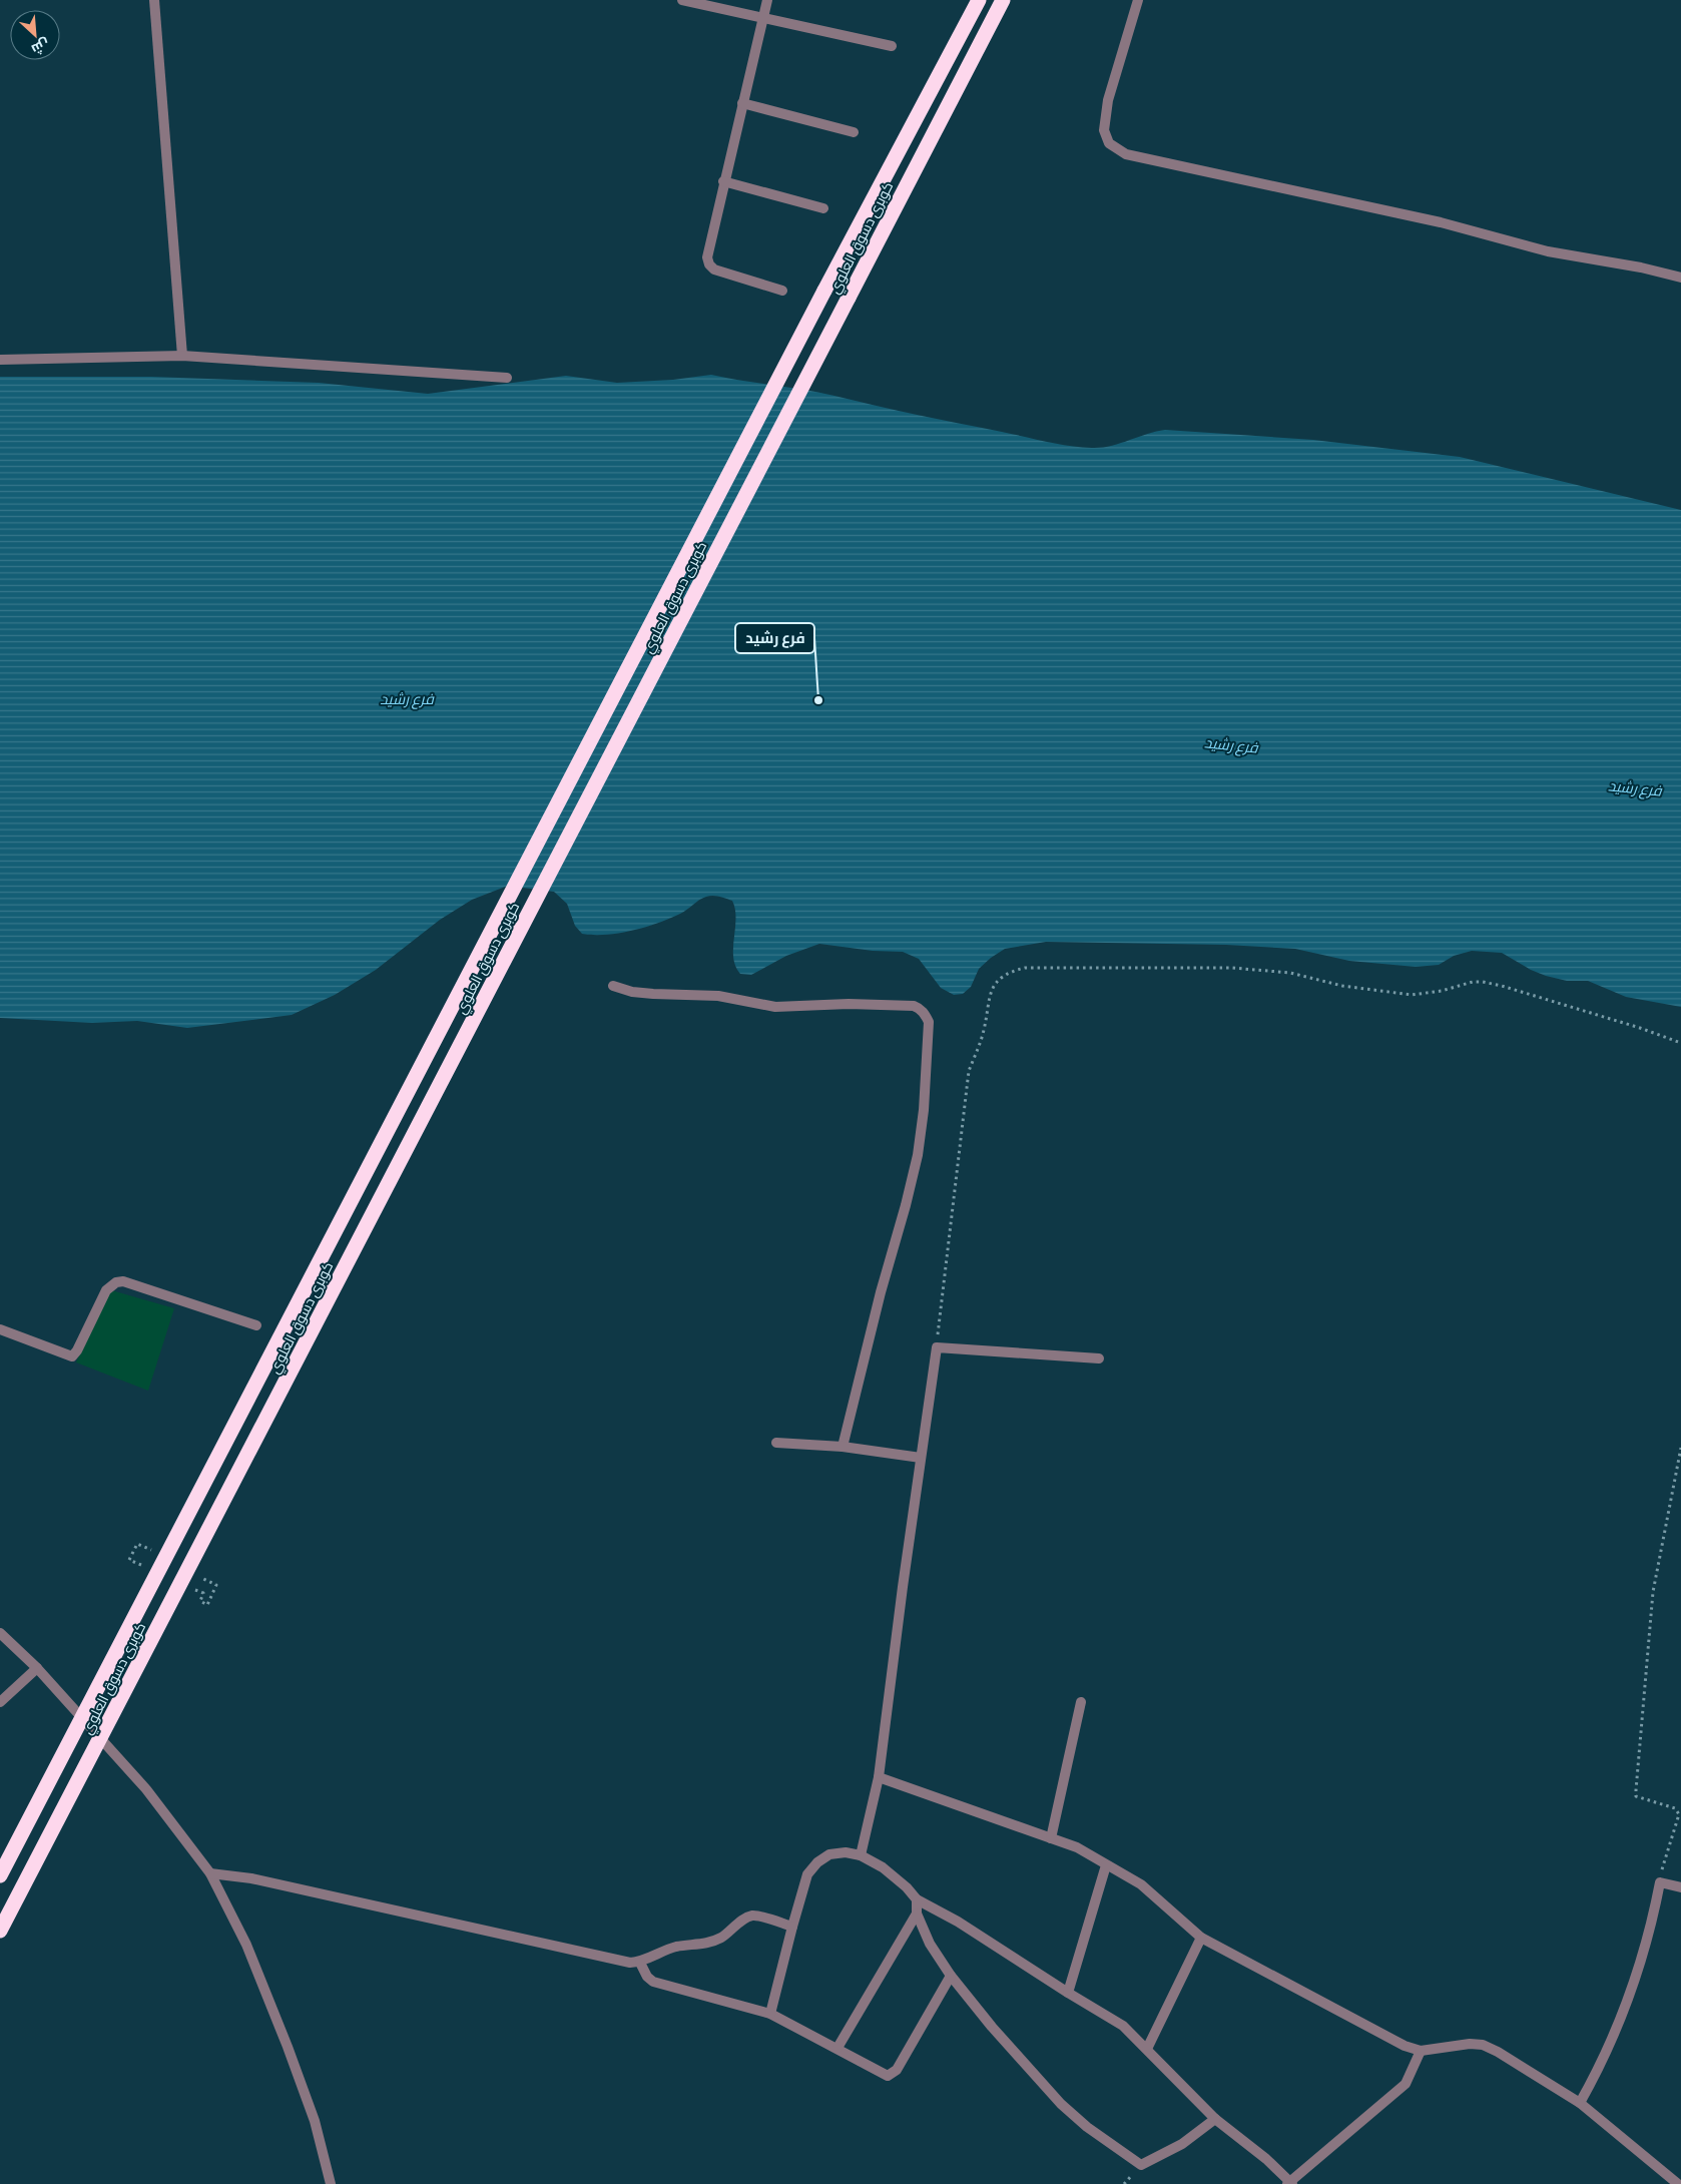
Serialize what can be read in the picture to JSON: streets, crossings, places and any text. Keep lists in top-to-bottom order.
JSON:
{
  "streets": {
    "highway": ["كوبرى دسوق العلوي"]
  },
  "water": ["فرع رشيد"],
  "places": ["فرع رشيد"],
  "north": "bottom right"
}
